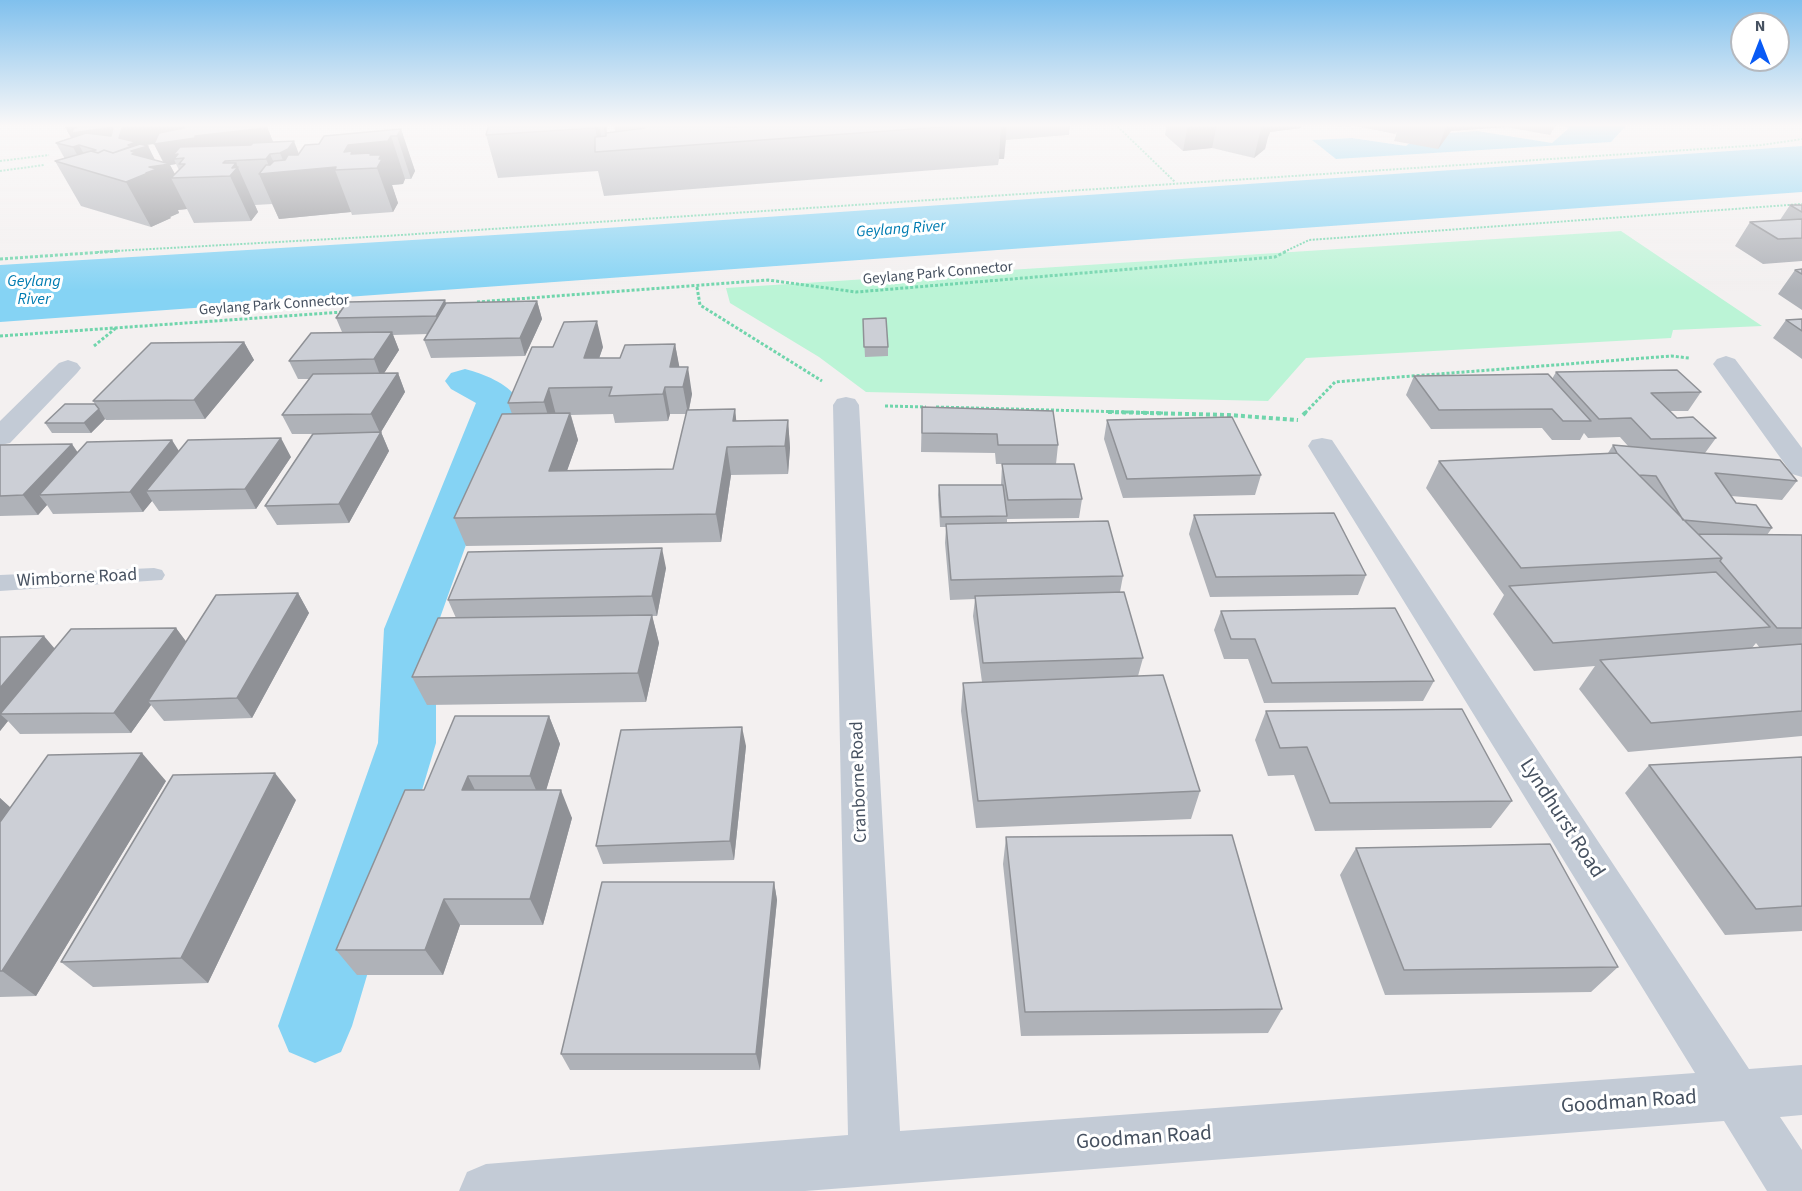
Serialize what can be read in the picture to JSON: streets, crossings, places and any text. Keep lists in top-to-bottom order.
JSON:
{
  "streets": {
    "street": ["Cranborne Road", "Lyndhurst Road", "Goodman Road"],
    "lane": ["Wimborne Road"],
    "path": ["Geylang Park Connector"]
  },
  "crossings": [
    ["Cranborne Road", "Goodman Road"],
    ["Lyndhurst Road", "Goodman Road"]
  ],
  "water": ["Geylang River"],
  "north": "top"
}
